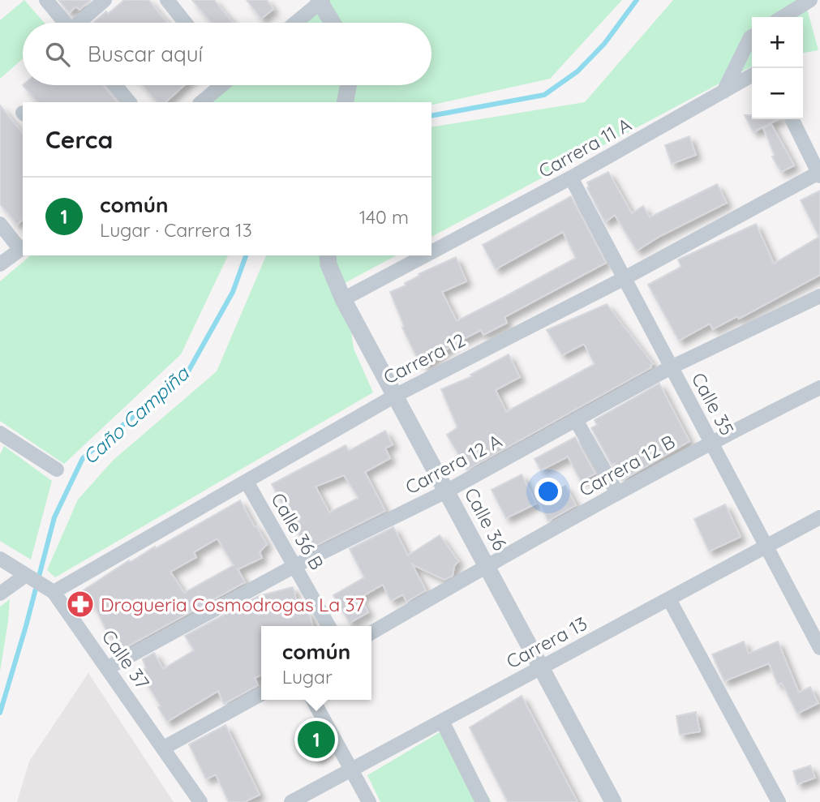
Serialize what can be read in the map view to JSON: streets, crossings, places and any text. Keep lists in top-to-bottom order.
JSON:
{
  "streets": {
    "street": [
      "Carrera 11 A",
      "Carrera 12",
      "Calle 35",
      "Carrera 12 A",
      "Carrera 12 B",
      "Calle 36",
      "Calle 36 B",
      "Carrera 13",
      "Calle 37"
    ]
  },
  "crossings": [
    ["Carrera 11 A", "Calle 35"],
    ["Carrera 11 A", "Calle 36"],
    ["Carrera 12", "Calle 35"],
    ["Carrera 12", "Calle 36"],
    ["Carrera 12", "Calle 36 B"],
    ["Carrera 12", "Calle 37"],
    ["Calle 35", "Carrera 12 A"],
    ["Calle 35", "Carrera 12 B"],
    ["Calle 35", "Carrera 13"],
    ["Carrera 12 A", "Calle 36"],
    ["Carrera 12 A", "Calle 36 B"],
    ["Carrera 12 A", "Calle 37"],
    ["Carrera 12 B", "Calle 36"],
    ["Calle 36", "Carrera 13"]
  ],
  "water": ["Caño Campiña"],
  "places": {
    "pharmacy": ["Drogueria Cosmodrogas La 37"]
  },
  "page": {
    "map_buttons": ["+", "−"],
    "search": "Buscar aquí",
    "heading": "Cerca",
    "list": [
      {
        "mark": "1",
        "name": "común",
        "note": "Lugar · Carrera 13",
        "value": "140 m"
      }
    ],
    "popup": ["común", "Lugar"],
    "pins": "1"
  }
}
